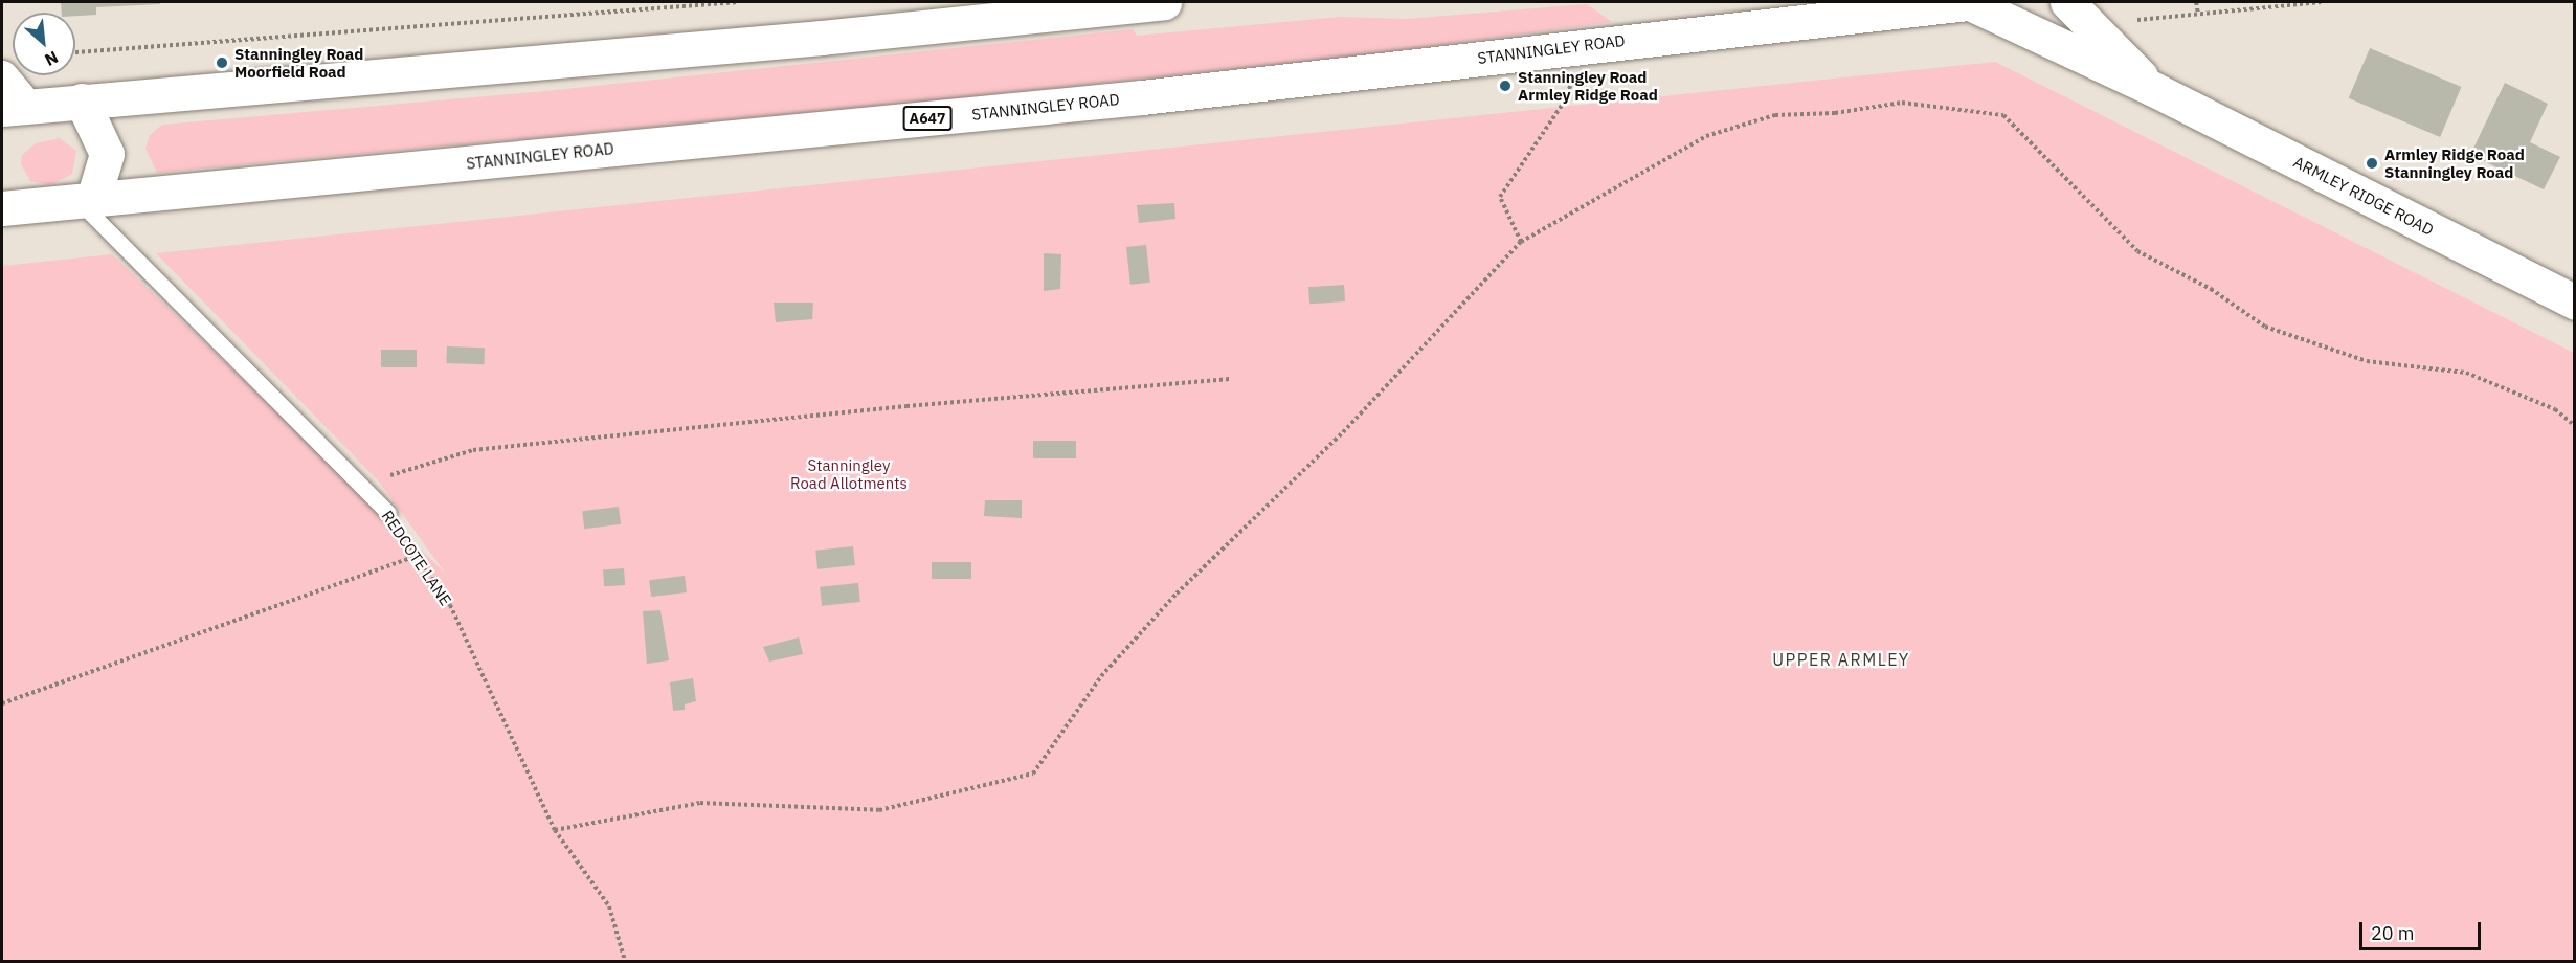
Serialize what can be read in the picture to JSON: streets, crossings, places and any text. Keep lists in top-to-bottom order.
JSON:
{
  "streets": {
    "main road": ["STANNINGLEY ROAD", "A647", "ARMLEY RIDGE ROAD"],
    "lane": ["REDCOTE LANE"]
  },
  "crossings": [
    ["STANNINGLEY ROAD", "ARMLEY RIDGE ROAD"],
    ["STANNINGLEY ROAD", "REDCOTE LANE"]
  ],
  "districts": ["UPPER ARMLEY"],
  "parks": ["Stanningley Road Allotments"],
  "places": ["Stanningley Road Moorfield Road", "Stanningley Road Armley Ridge Road", "Armley Ridge Road Stanningley Road"],
  "scale_bar": "20 m",
  "north": "bottom right"
}
